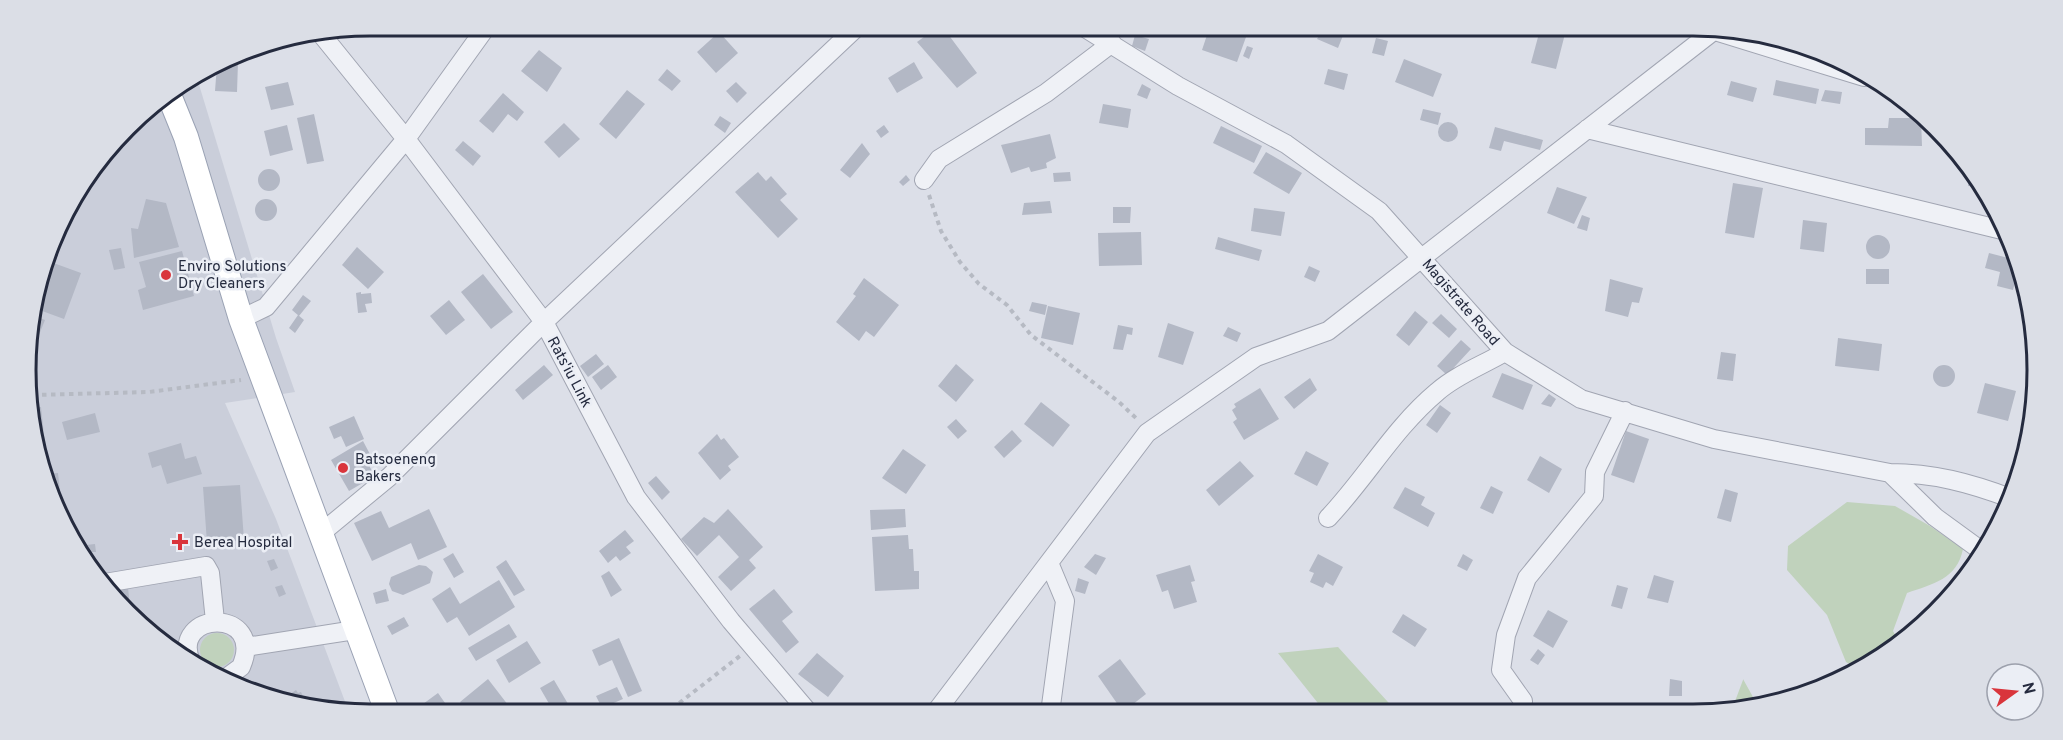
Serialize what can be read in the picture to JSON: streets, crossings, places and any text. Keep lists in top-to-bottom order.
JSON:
{
  "streets": {
    "street": ["Magistrate Road", "Rats'iu Link"]
  },
  "places": {
    "other": ["Enviro Solutions Dry Cleaners", "Batsoeneng Bakers"],
    "health": ["Berea Hospital"]
  },
  "north": "right"
}
